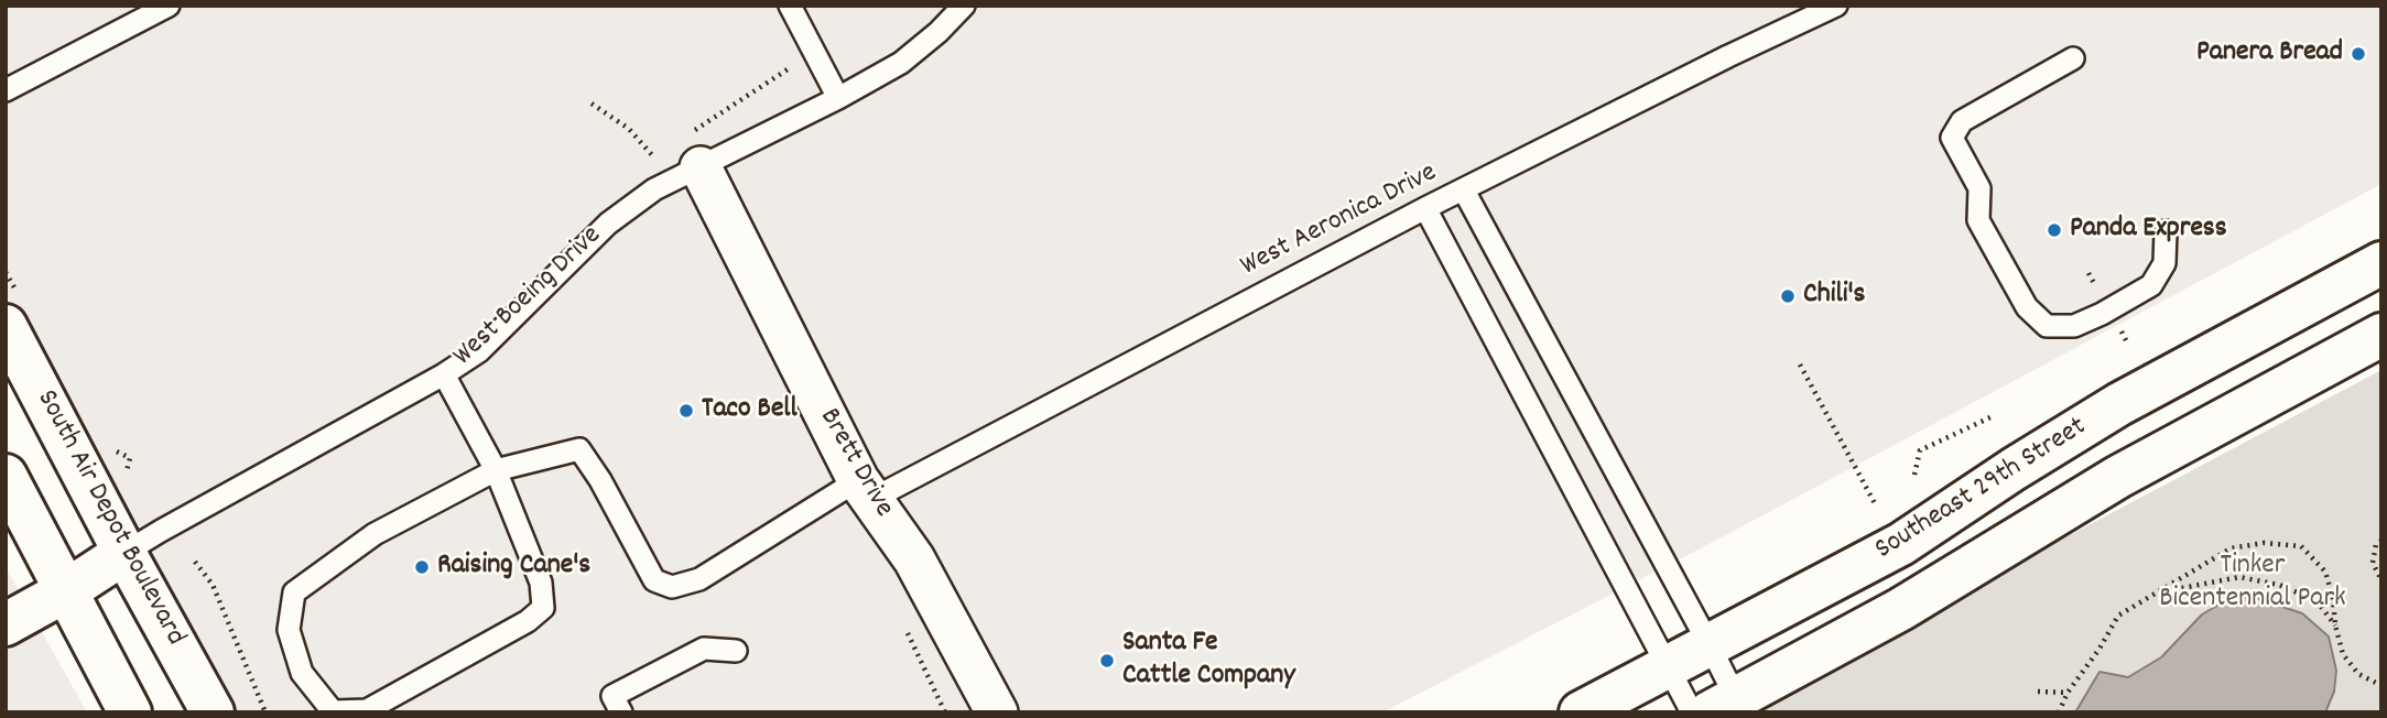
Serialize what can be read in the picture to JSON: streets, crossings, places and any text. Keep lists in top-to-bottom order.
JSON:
{
  "streets": {
    "main road": ["West Boeing Drive", "Southeast 29th Street", "South Air Depot Boulevard"],
    "street": ["Brett Drive"],
    "lane": ["West Aeronica Drive"]
  },
  "crossings": [
    ["West Aeronica Drive", "Brett Drive"],
    ["West Boeing Drive", "Brett Drive"],
    ["West Boeing Drive", "South Air Depot Boulevard"]
  ],
  "parks": ["Tinker Bicentennial Park"],
  "places": [
    "Panera Bread",
    "Panda Express",
    "Chili's",
    "Taco Bell",
    "Raising Cane's",
    "Santa Fe Cattle Company"
  ]
}
